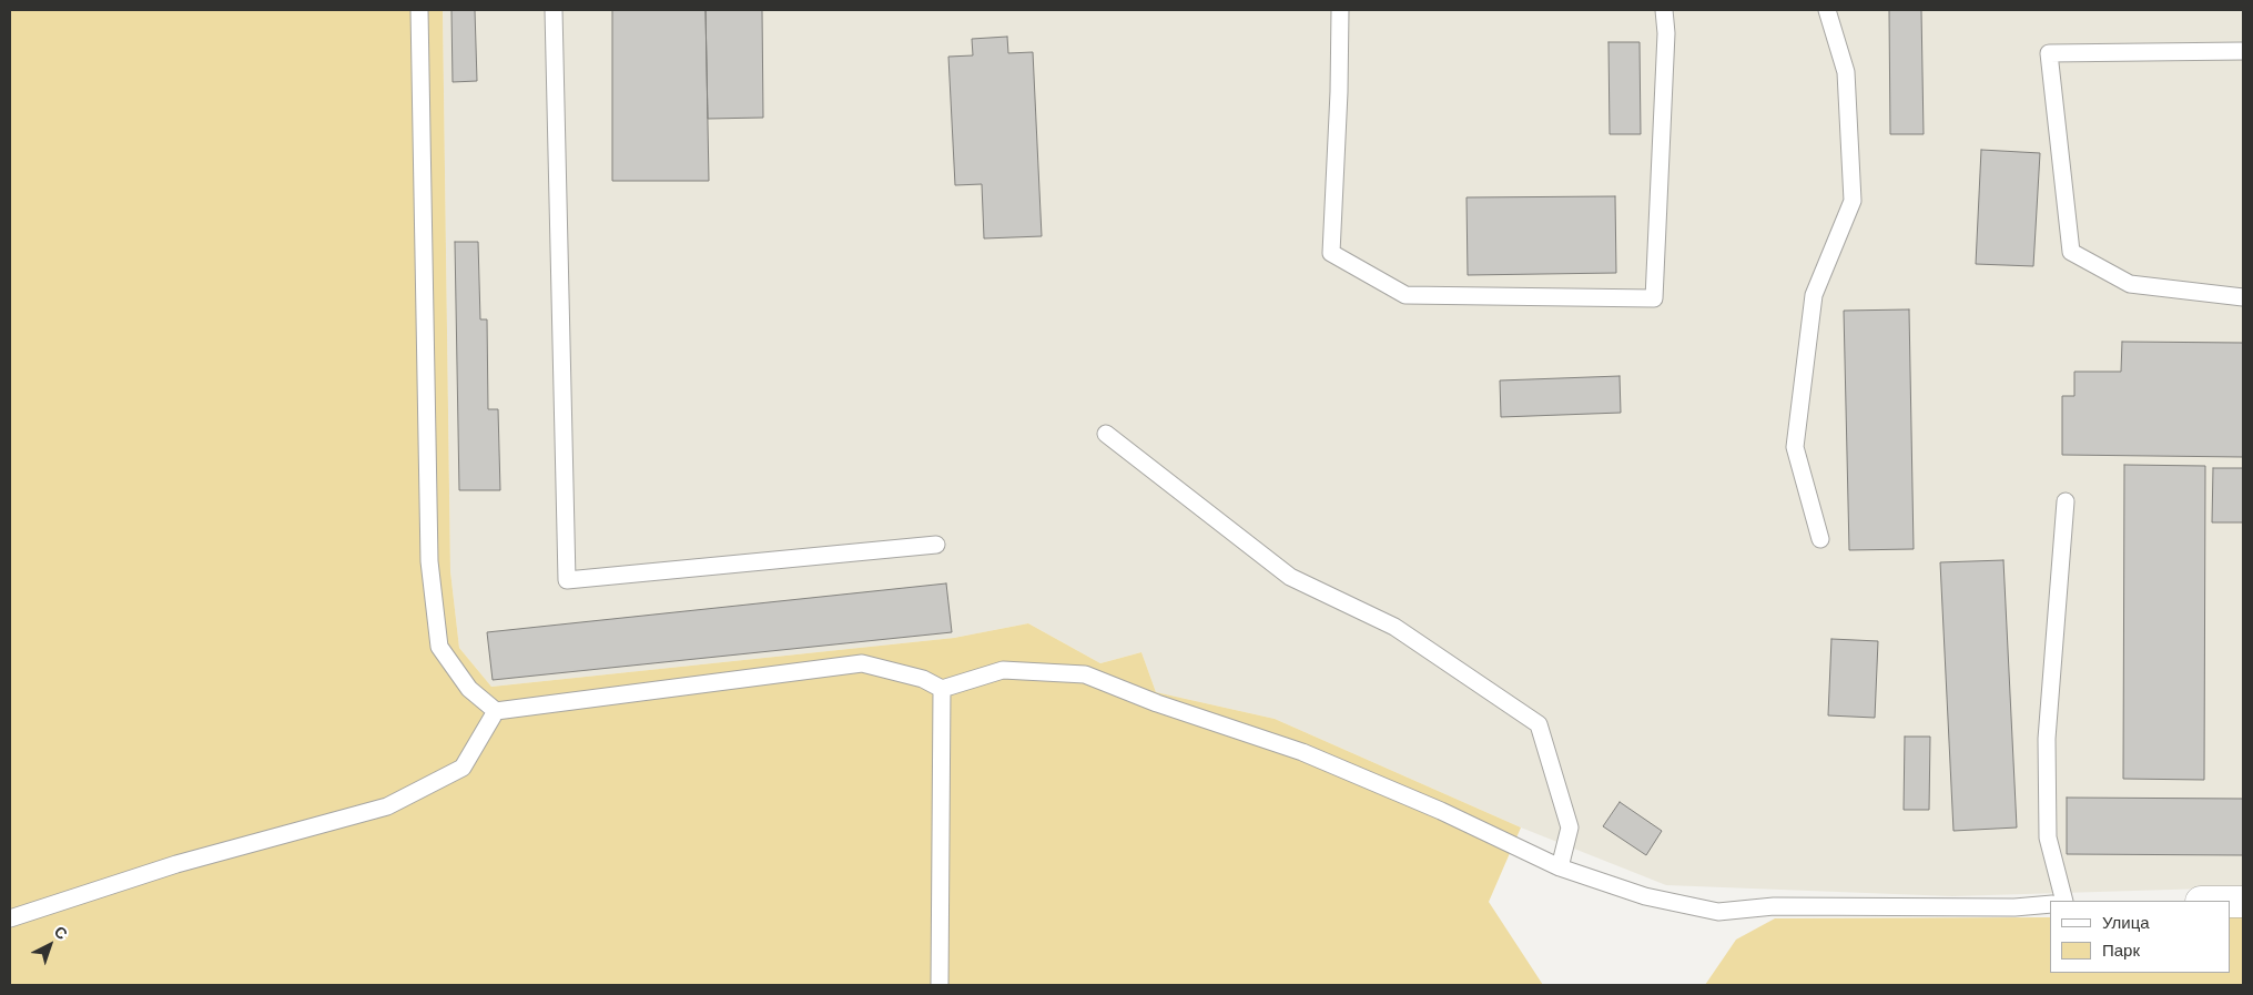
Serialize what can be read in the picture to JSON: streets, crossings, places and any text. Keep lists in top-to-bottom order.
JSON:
{
  "legend": ["Улица", "Парк"],
  "north": "top right"
}
